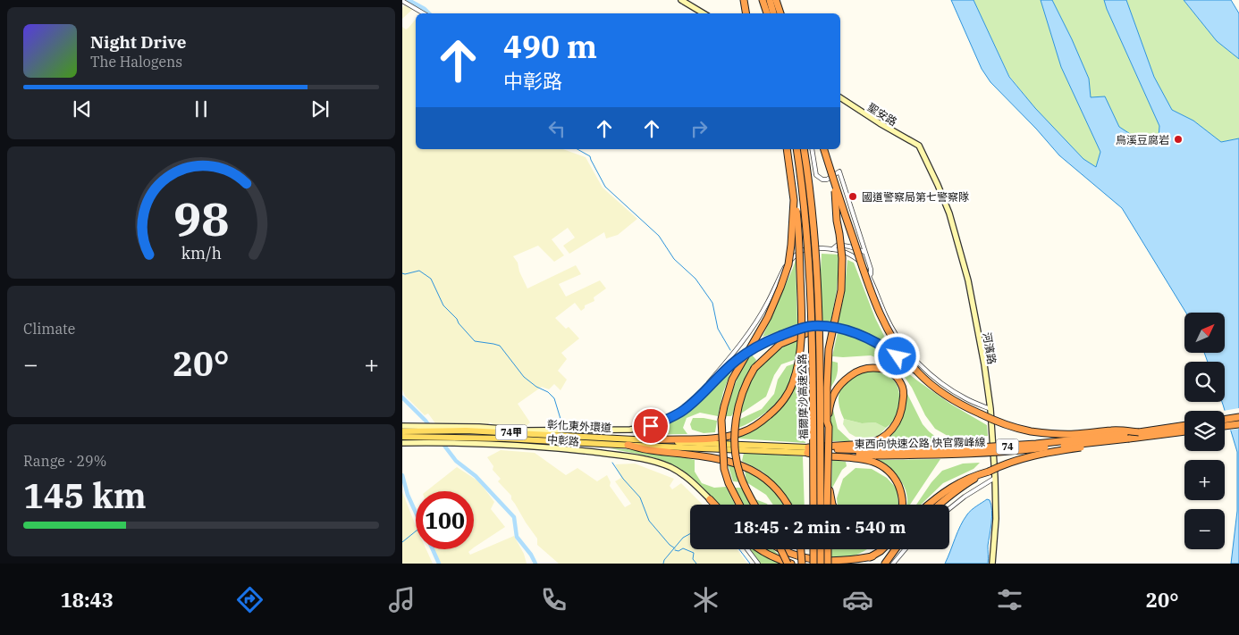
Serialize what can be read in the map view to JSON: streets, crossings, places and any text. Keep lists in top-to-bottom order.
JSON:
{
  "streets": {
    "highway": ["福爾摩沙高速公路", "東西向快速公路 快官霧峰線", "74"],
    "main road": ["彰化東外環道", "74甲"],
    "street": ["聖安路", "河濱路", "中彰路"]
  },
  "crossings": [
    ["聖安路", "河濱路"],
    ["彰化東外環道", "東西向快速公路 快官霧峰線"]
  ],
  "places": ["烏溪豆腐岩", "國道警察局第七警察隊"],
  "north": "top right",
  "page": {
    "turn": ["490 m", "中彰路"],
    "song": ["Night Drive", "The Halogens"],
    "tile": [
      "Climate",
      ["Range · 29%", "145 km"]
    ],
    "map_buttons": ["+", "−"],
    "heat": ["−", "20°", "+"],
    "limit": "100",
    "trip": "18:45 · 2 min · 540 m",
    "tabs": ["18:43", "20°"],
    "gauge": ["98", "km/h"]
  }
}
